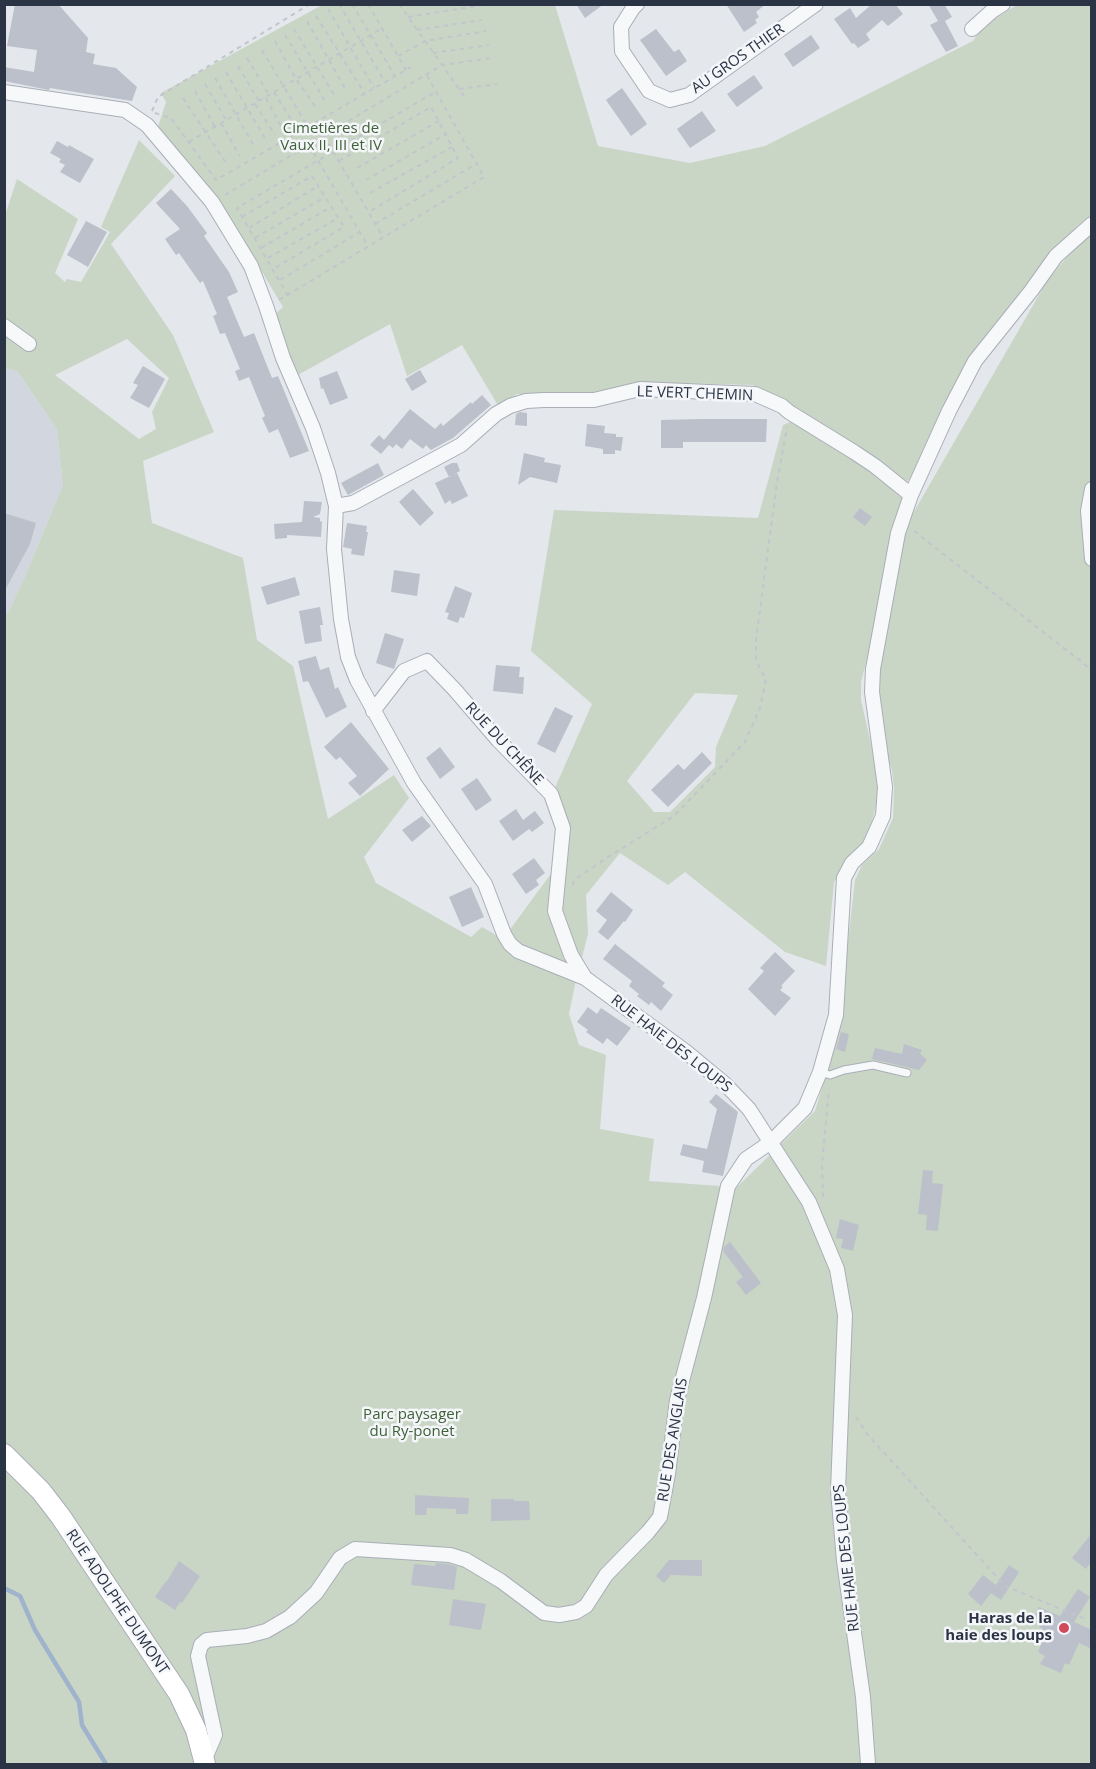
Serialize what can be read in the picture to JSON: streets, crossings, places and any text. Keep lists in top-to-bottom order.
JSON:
{
  "streets": {
    "main road": ["RUE ADOLPHE DUMONT"],
    "street": [
      "AU GROS THIER",
      "LE VERT CHEMIN",
      "RUE DU CHÊNE",
      "RUE HAIE DES LOUPS",
      "RUE DES ANGLAIS"
    ]
  },
  "crossings": [
    ["LE VERT CHEMIN", "RUE HAIE DES LOUPS"],
    ["RUE DU CHÊNE", "RUE HAIE DES LOUPS"],
    ["RUE HAIE DES LOUPS", "RUE DES ANGLAIS"],
    ["RUE DES ANGLAIS", "RUE ADOLPHE DUMONT"]
  ],
  "parks": ["Cimetières de Vaux II, III et IV", "Parc paysager du Ry-ponet"],
  "places": ["Haras de la haie des loups"]
}
